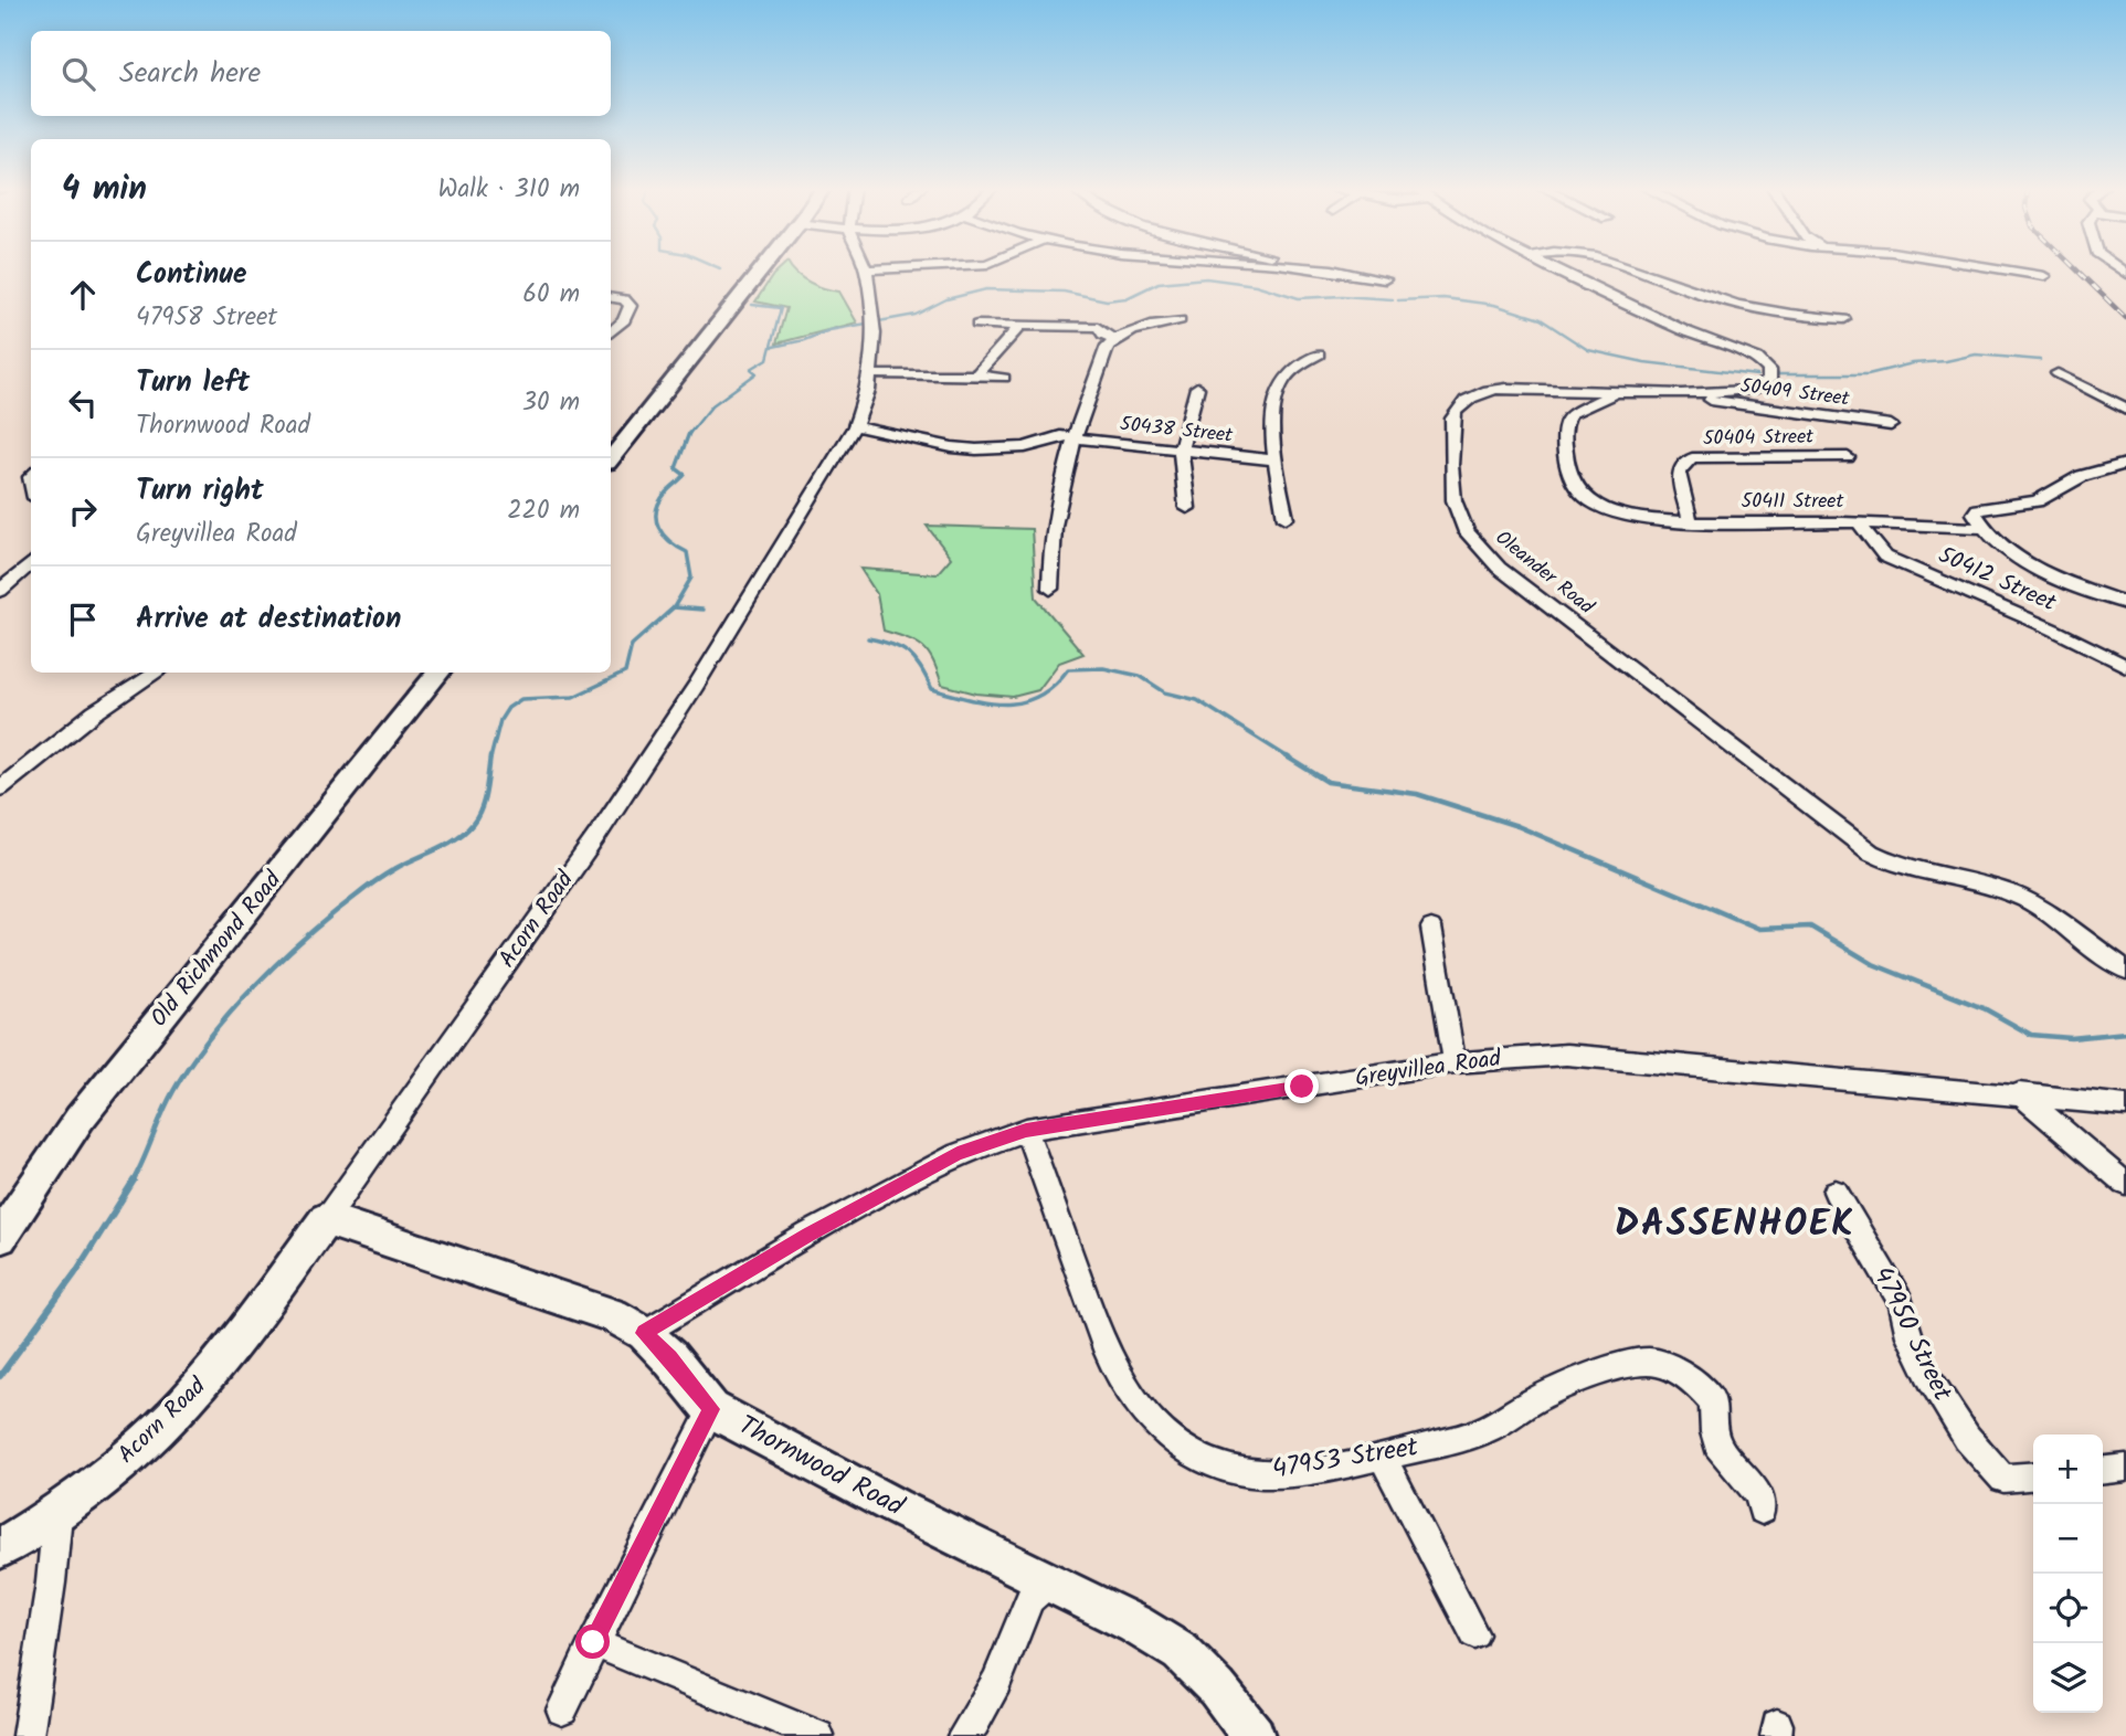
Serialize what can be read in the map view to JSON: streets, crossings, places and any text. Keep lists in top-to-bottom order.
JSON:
{
  "streets": {
    "street": [
      "50409 Street",
      "50438 Street",
      "50404 Street",
      "50411 Street",
      "Oleander Road",
      "50412 Street",
      "Acorn Road",
      "Old Richmond Road",
      "Greyvillea Road",
      "47950 Street",
      "47953 Street",
      "Thornwood Road"
    ]
  },
  "crossings": [
    ["50409 Street", "Oleander Road"],
    ["50438 Street", "Acorn Road"],
    ["50404 Street", "50411 Street"],
    ["50411 Street", "Oleander Road"],
    ["50411 Street", "50412 Street"],
    ["Acorn Road", "Thornwood Road"],
    ["Greyvillea Road", "47953 Street"],
    ["Greyvillea Road", "Thornwood Road"]
  ],
  "districts": ["DASSENHOEK"],
  "page": {
    "search": "Search here",
    "heading": ["4 min", "Walk · 310 m"],
    "list": [
      ["Continue", "47958 Street", "60 m"],
      ["Turn left", "Thornwood Road", "30 m"],
      ["Turn right", "Greyvillea Road", "220 m"],
      "Arrive at destination"
    ],
    "map_buttons": ["+", "−"]
  }
}
